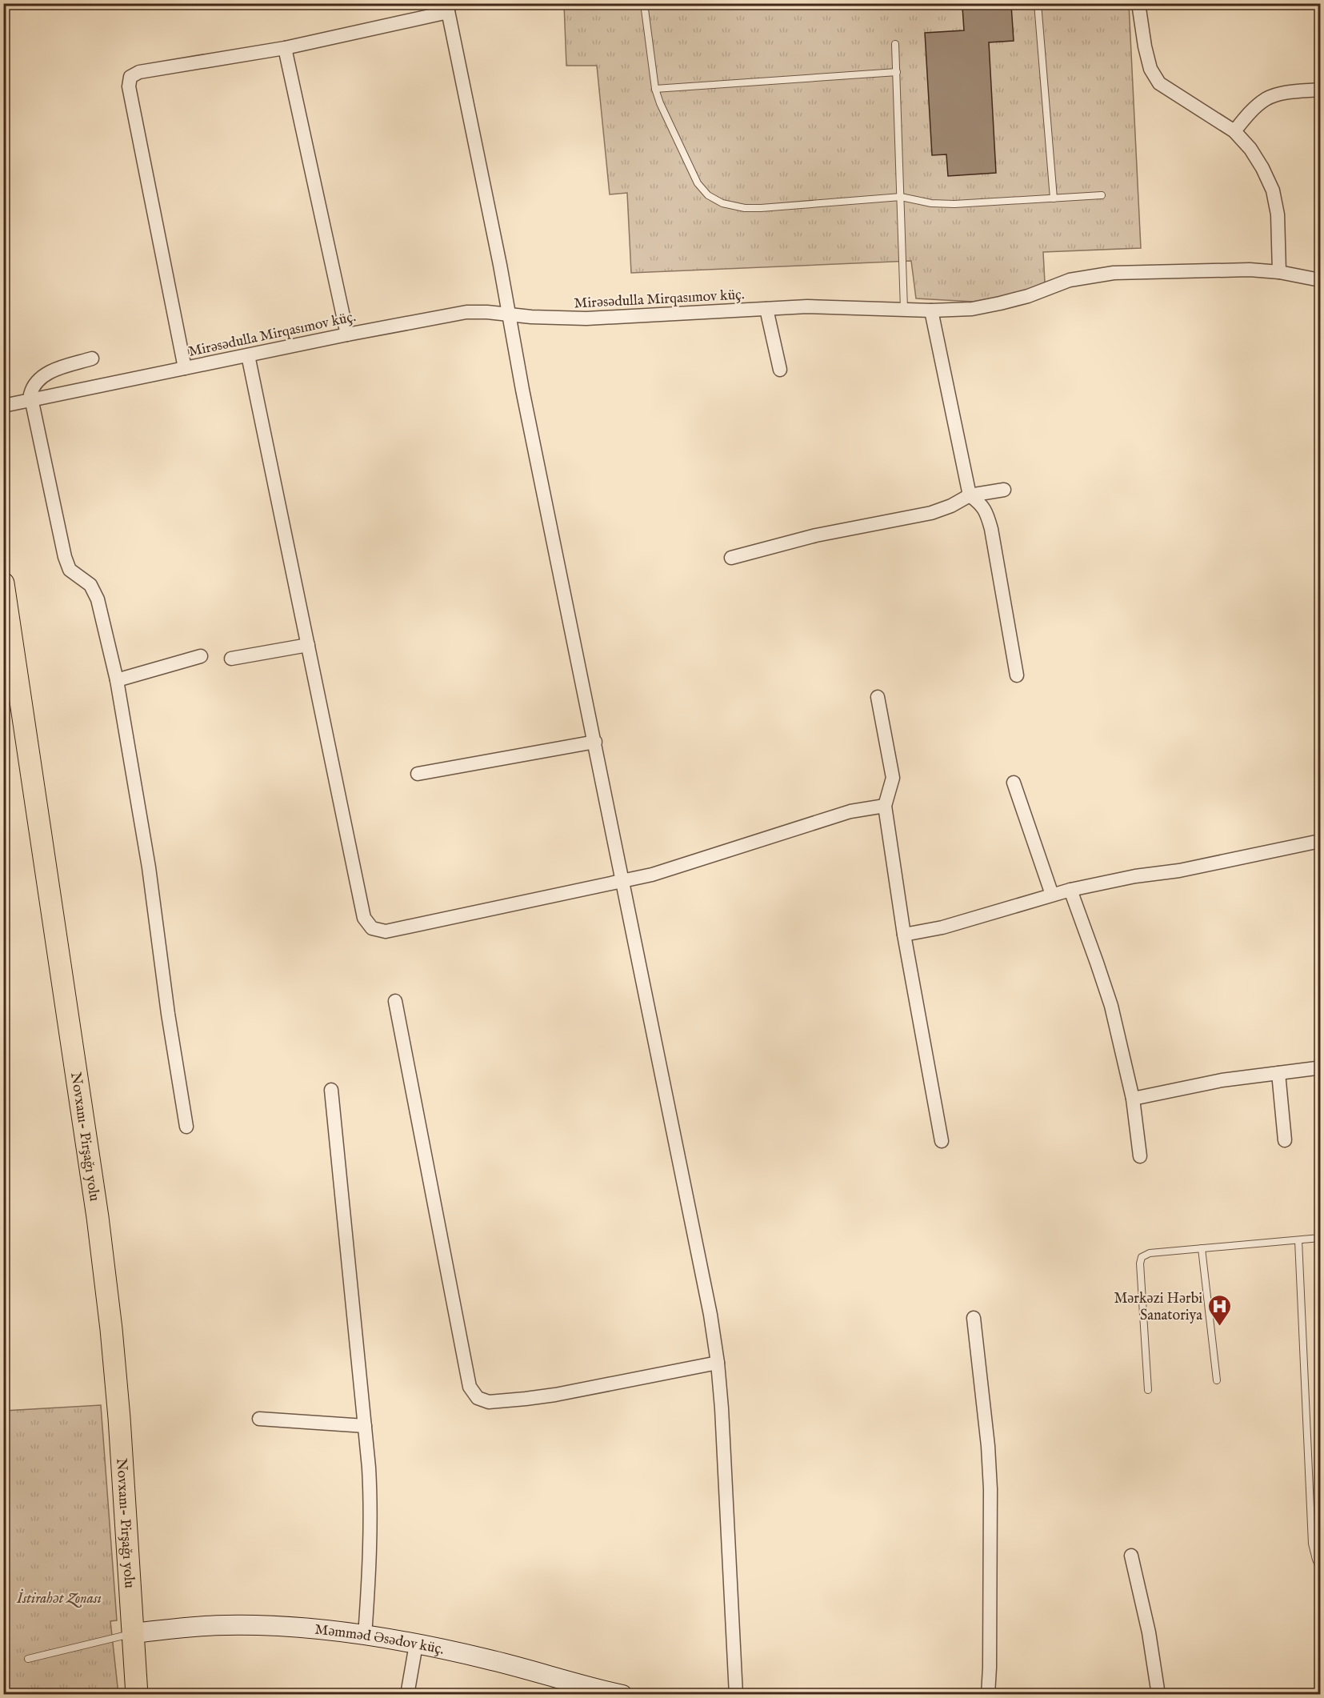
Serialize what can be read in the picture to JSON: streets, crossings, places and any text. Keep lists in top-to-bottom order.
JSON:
{
  "streets": {
    "main road": ["Novxanı- Pirşağı yolu"],
    "street": ["Mirəsədulla Mirqasımov küç.", "Məmməd Əsədov küç."]
  },
  "crossings": [
    ["Novxanı- Pirşağı yolu", "Məmməd Əsədov küç."]
  ],
  "parks": ["İstirahət Zonası"],
  "places": {
    "hospital": ["Mərkəzi Hərbi Sanatoriya"]
  }
}
